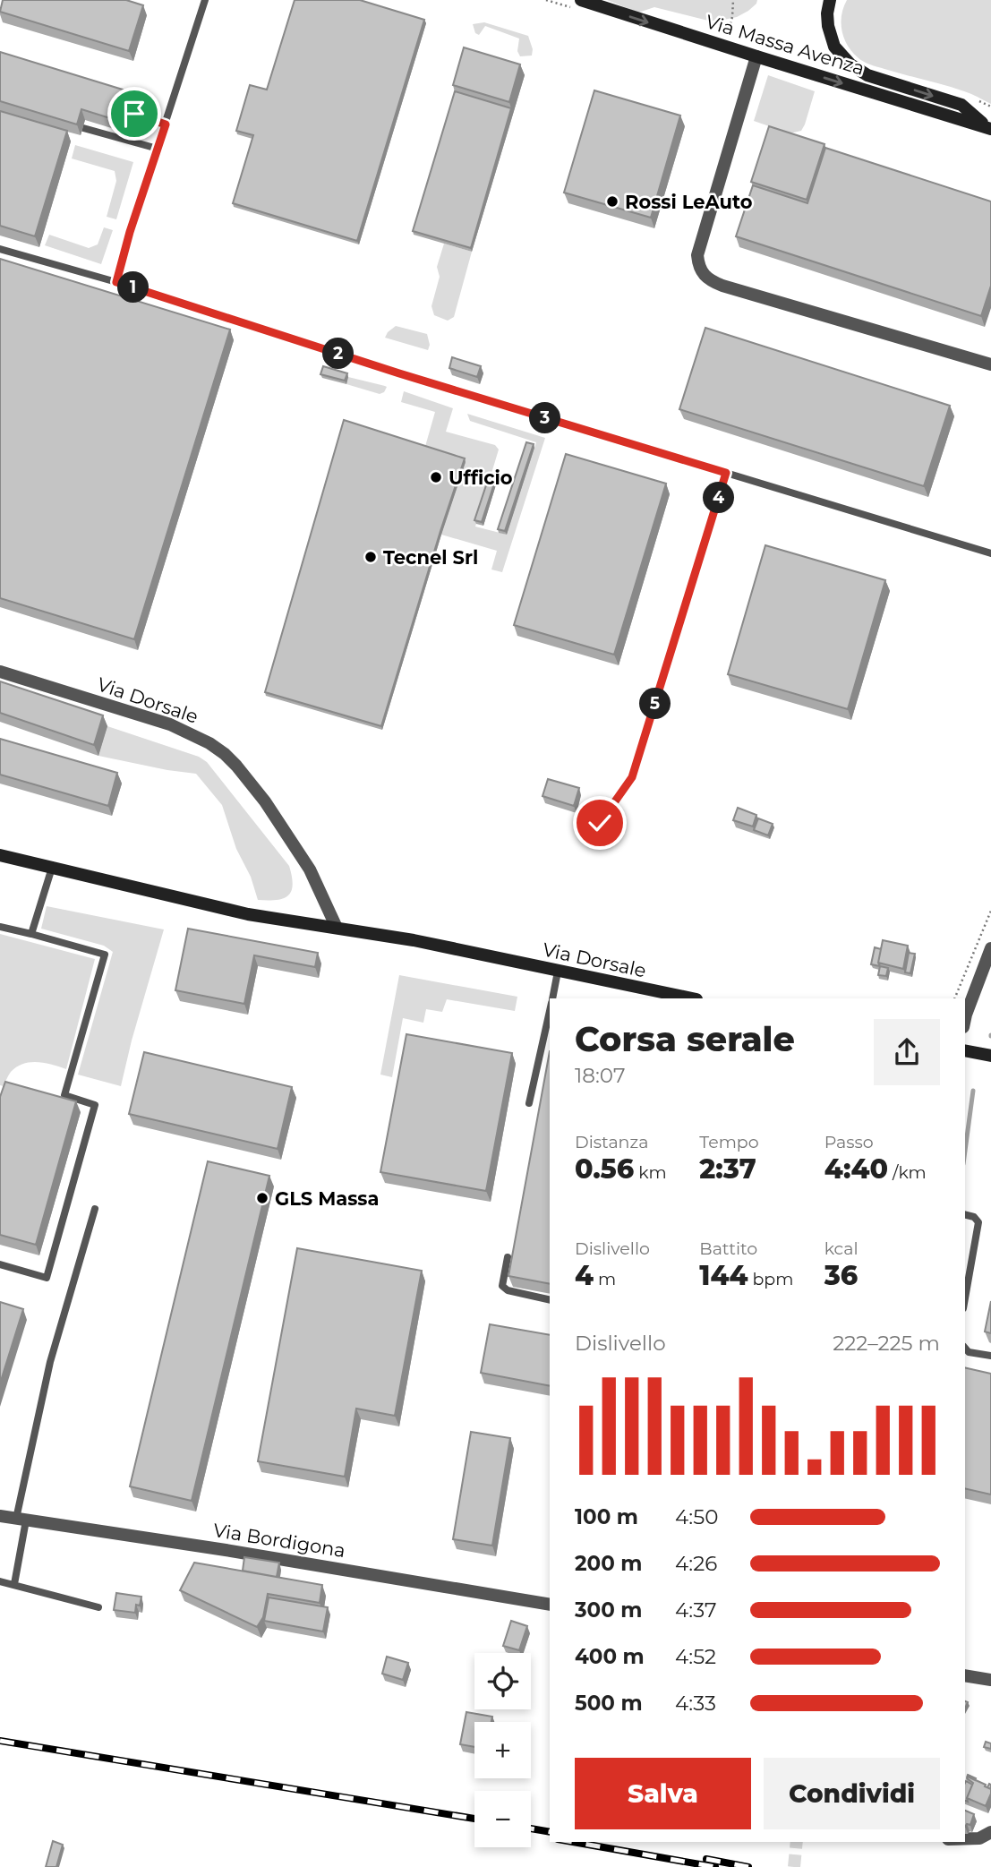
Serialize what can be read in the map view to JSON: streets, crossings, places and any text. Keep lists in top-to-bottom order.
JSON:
{
  "streets": {
    "street": ["Via Massa Avenza", "Via Dorsale", "Via Bordigona"]
  },
  "one_way": ["Via Massa Avenza"],
  "places": [
    "Rossi LeAuto",
    "Ufficio",
    "Tecnel Srl",
    "GLS Massa"
  ],
  "page": {
    "pins": [
      "1",
      "2",
      "3",
      "4",
      "5"
    ],
    "heading": ["Corsa serale", "18:07"],
    "stats": [
      ["Distanza", "0.56 km"],
      ["Tempo", "2:37"],
      ["Passo", "4:40 /km"],
      ["Dislivello", "4 m"],
      ["Battito", "144 bpm"],
      ["kcal", "36"]
    ],
    "chart": ["Dislivello", "222–225 m"],
    "list": [
      {
        "name": "100 m",
        "note": "4:50"
      },
      {
        "name": "200 m",
        "note": "4:26"
      },
      {
        "name": "300 m",
        "note": "4:37"
      },
      {
        "name": "400 m",
        "note": "4:52"
      },
      {
        "name": "500 m",
        "note": "4:33"
      }
    ],
    "map_buttons": ["+", "−"],
    "buttons": ["Salva", "Condividi"]
  }
}
